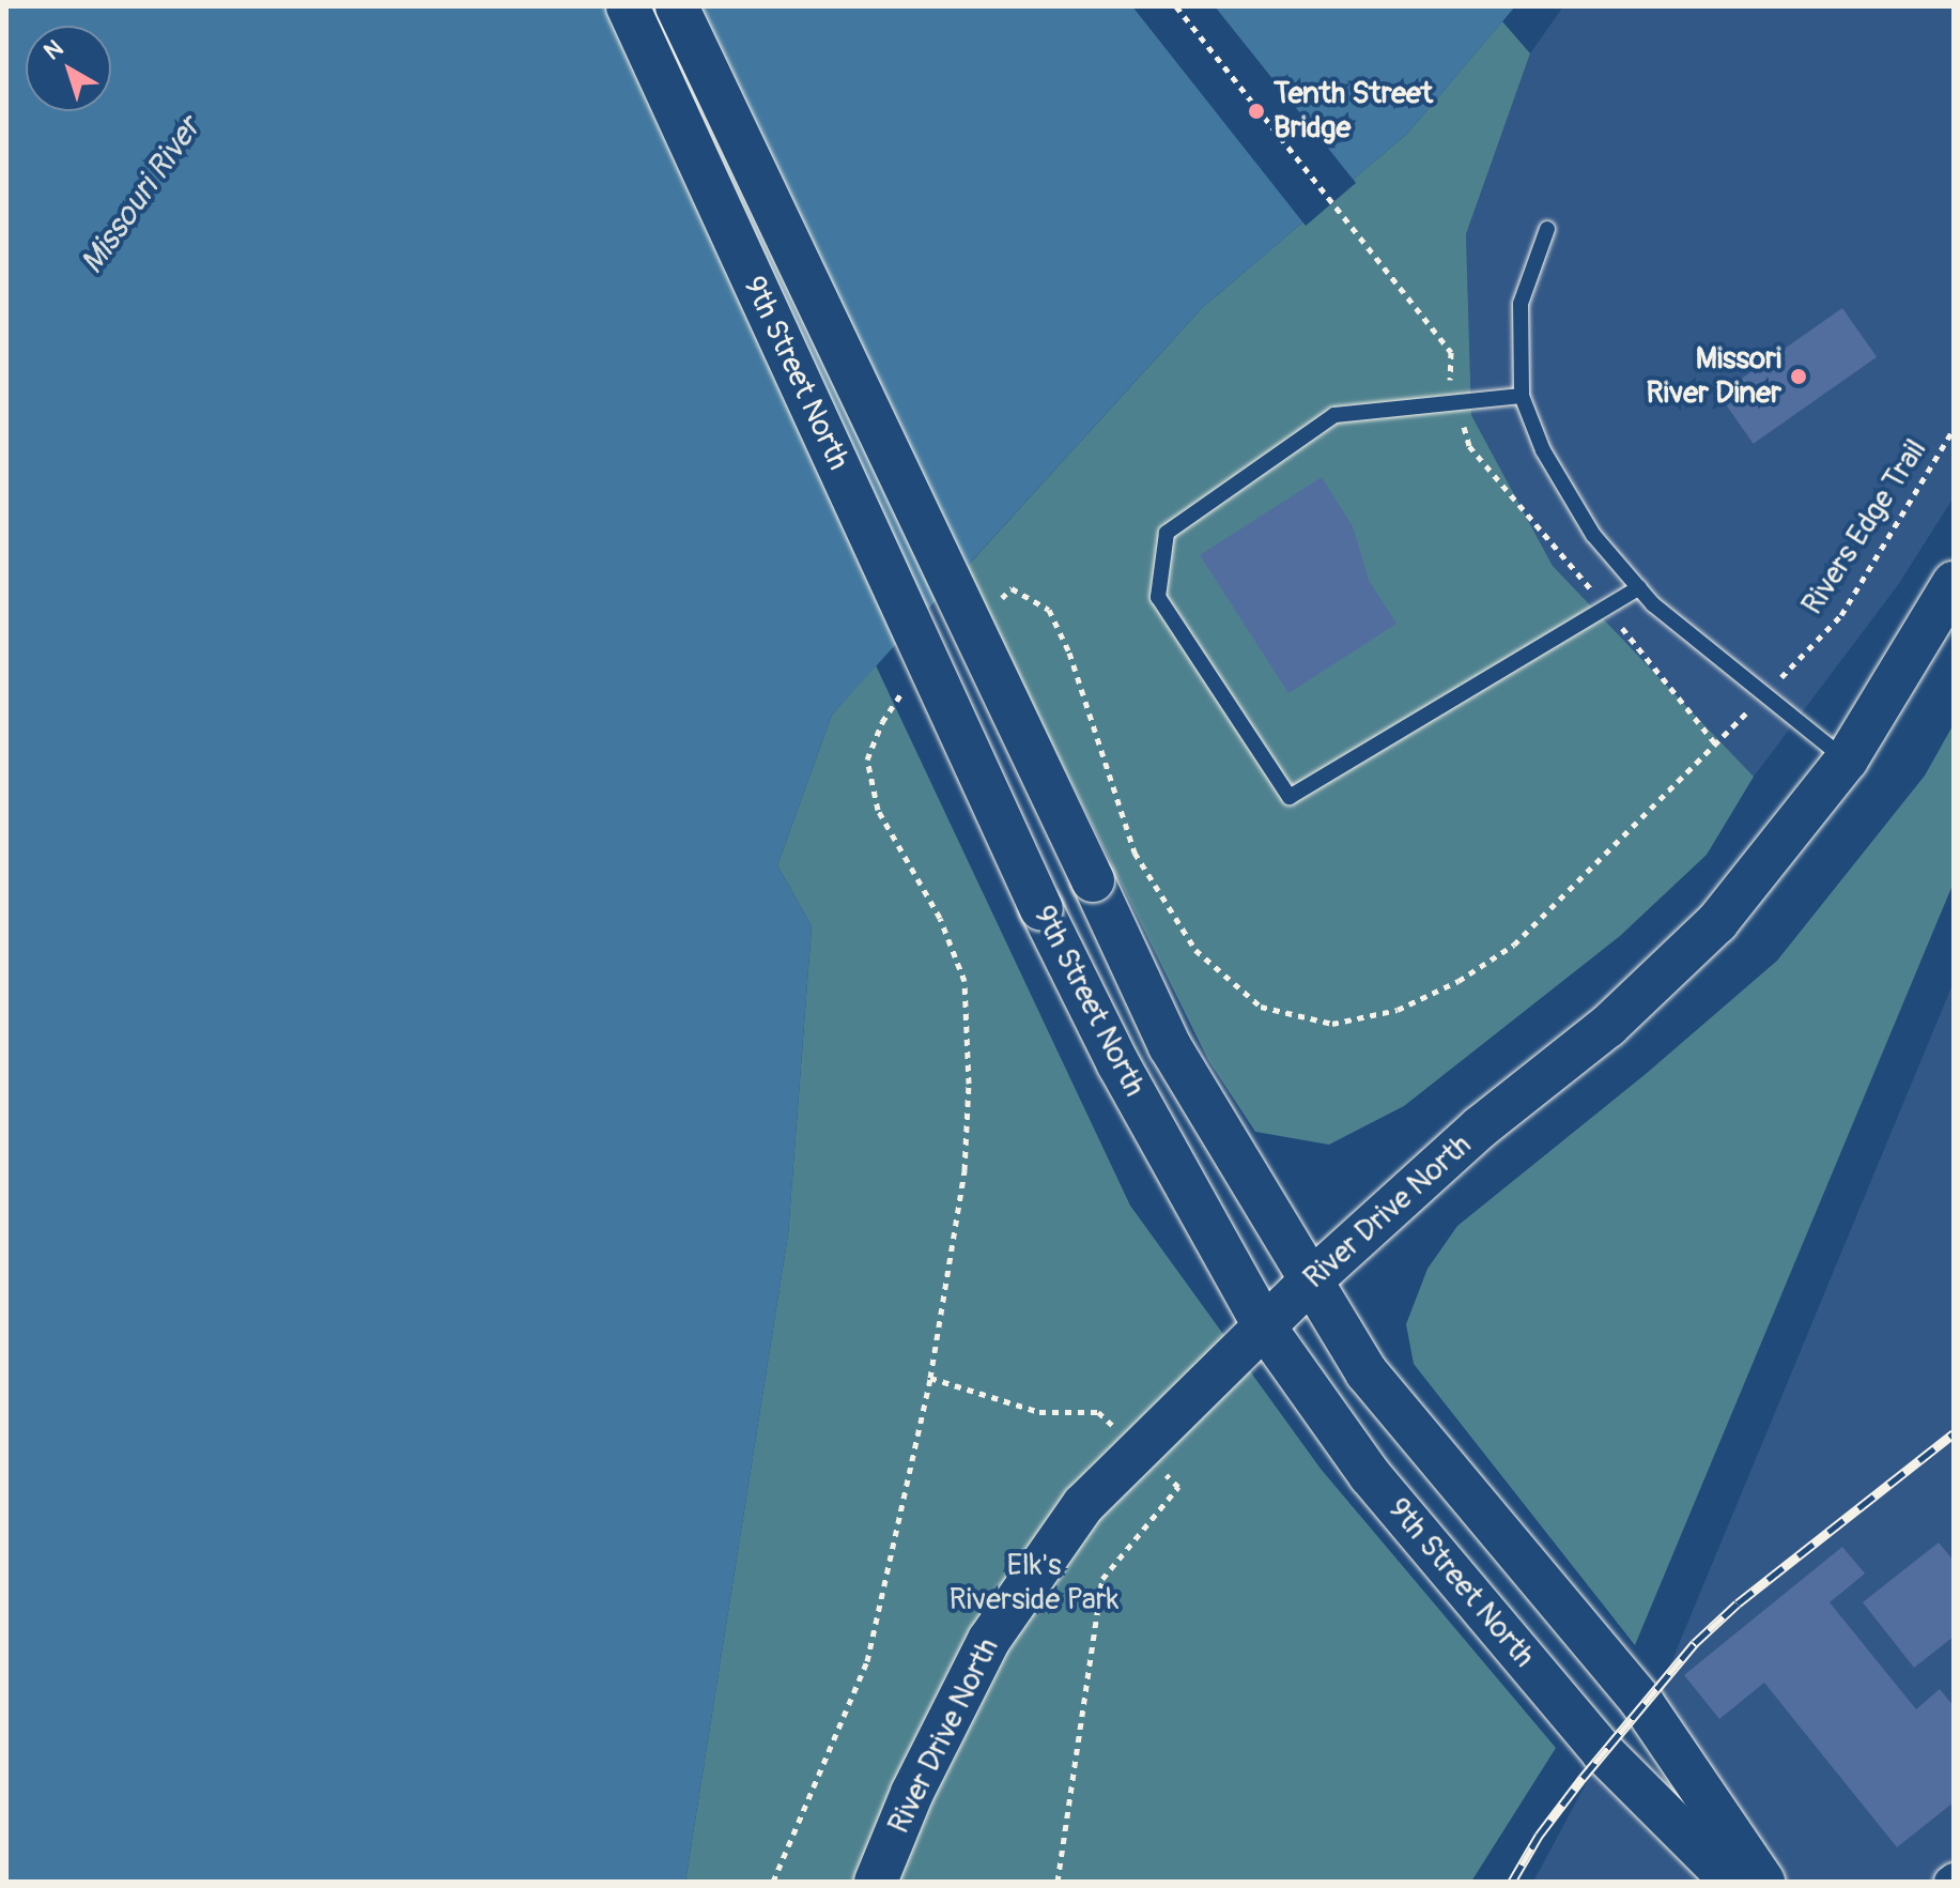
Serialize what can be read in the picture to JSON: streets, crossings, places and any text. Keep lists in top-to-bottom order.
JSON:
{
  "streets": {
    "main road": ["9th Street North", "River Drive North"],
    "path": ["Rivers Edge Trail"]
  },
  "crossings": [
    ["9th Street North", "River Drive North"]
  ],
  "water": ["Missouri River"],
  "parks": ["Elk's Riverside Park"],
  "places": ["Tenth Street Bridge", "Missori River Diner"],
  "north": "top left"
}
